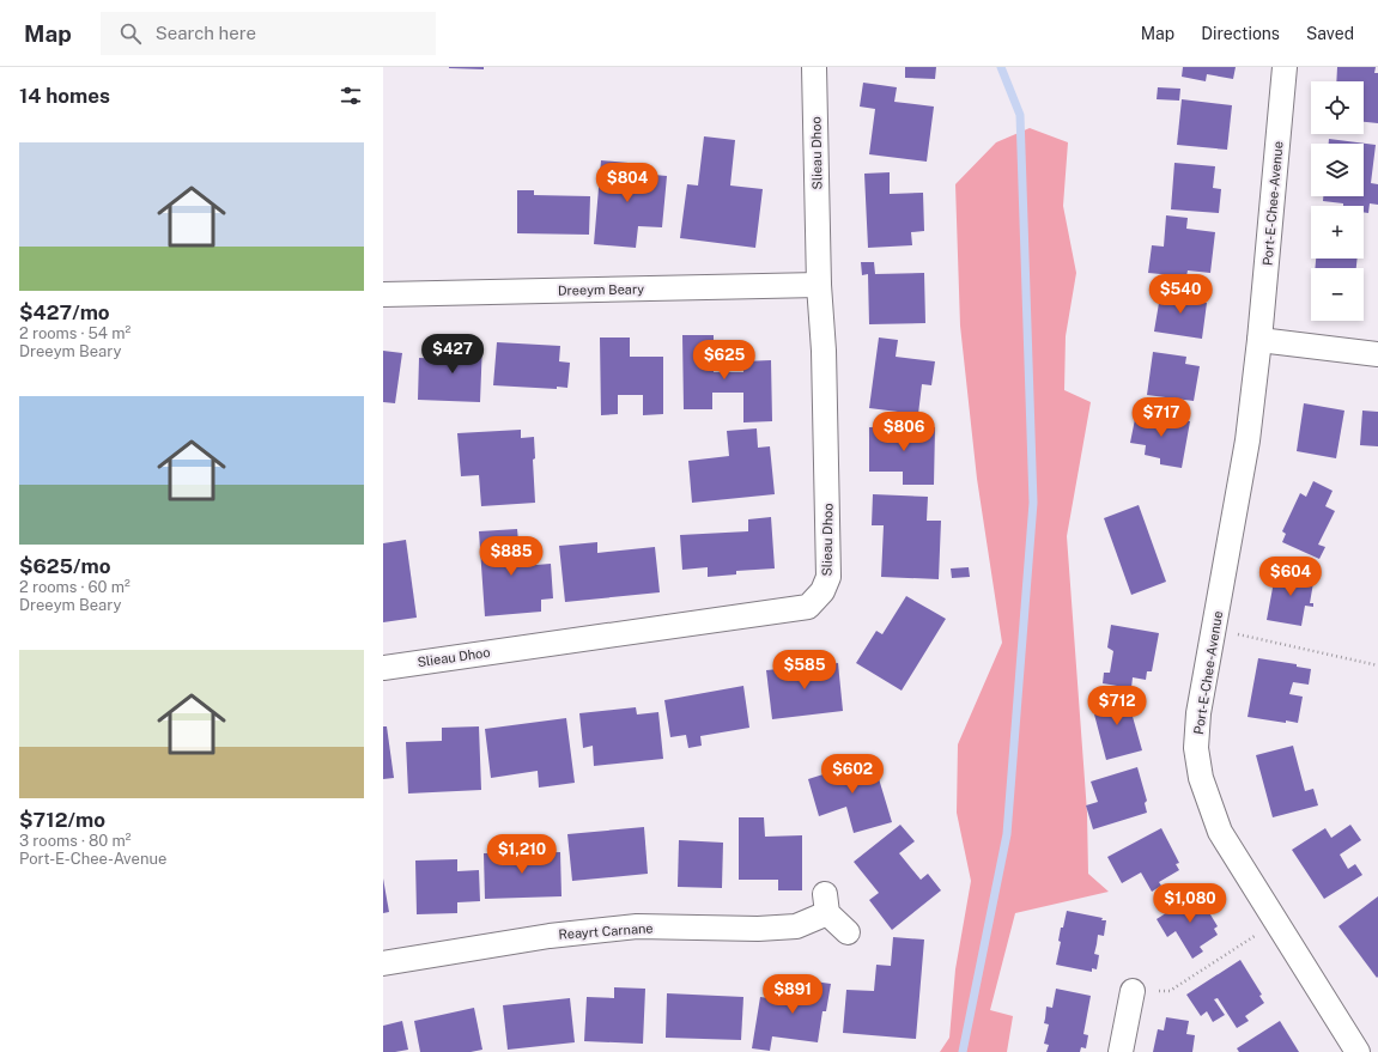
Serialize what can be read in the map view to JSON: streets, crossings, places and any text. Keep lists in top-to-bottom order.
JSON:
{
  "streets": {
    "street": [
      "Slieau Dhoo",
      "Port-E-Chee-Avenue",
      "Dreeym Beary",
      "Reayrt Carnane"
    ]
  },
  "crossings": [
    ["Slieau Dhoo", "Dreeym Beary"]
  ],
  "page": {
    "header": "Map",
    "search": "Search here",
    "nav": ["Map", "Directions", "Saved"],
    "heading": "14 homes",
    "map_buttons": ["+", "−"],
    "list": [
      {
        "name": "$427/mo",
        "note": "2 rooms · 54 m² · Dreeym Beary"
      },
      {
        "name": "$625/mo",
        "note": "2 rooms · 60 m² · Dreeym Beary"
      },
      {
        "name": "$712/mo",
        "note": "3 rooms · 80 m² · Port-E-Chee-Avenue"
      }
    ],
    "price": [
      "$804",
      "$540",
      "$427",
      "$625",
      "$717",
      "$806",
      "$885",
      "$604",
      "$585",
      "$712",
      "$602",
      "$1,210",
      "$1,080",
      "$891"
    ]
  }
}
